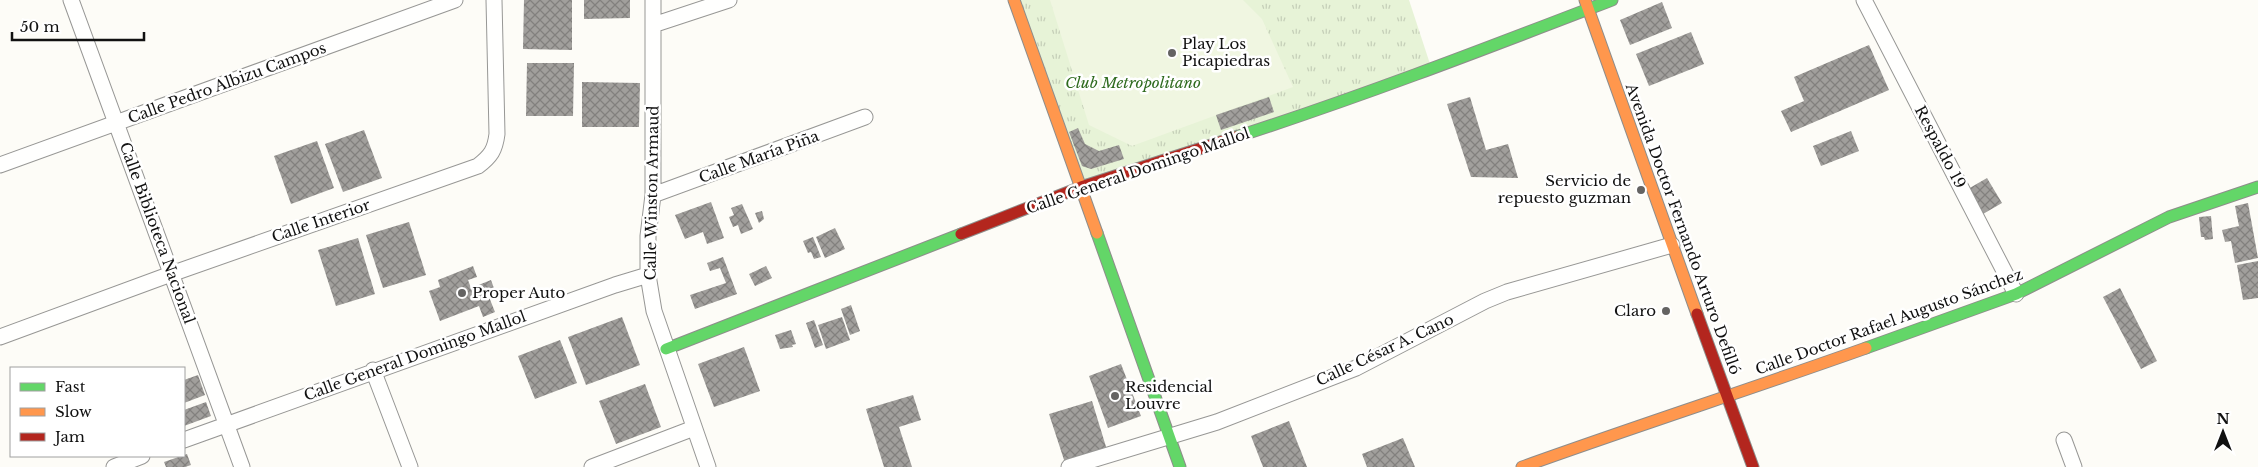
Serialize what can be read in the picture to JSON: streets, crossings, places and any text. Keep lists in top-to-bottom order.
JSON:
{
  "streets": {
    "street": [
      "Calle Pedro Albizu Campos",
      "Respaldo 19",
      "Calle María Piña",
      "Calle General Domingo Mallol",
      "Calle Winston Armaud",
      "Calle Interior",
      "Avenida Doctor Fernando Arturo Defilló",
      "Calle Biblioteca Nacional",
      "Calle Doctor Rafael Augusto Sánchez",
      "Calle César A. Cano"
    ]
  },
  "crossings": [
    ["Calle Pedro Albizu Campos", "Calle Biblioteca Nacional"],
    ["Respaldo 19", "Calle Doctor Rafael Augusto Sánchez"],
    ["Calle María Piña", "Calle Winston Armaud"],
    ["Calle General Domingo Mallol", "Calle Winston Armaud"],
    ["Calle General Domingo Mallol", "Avenida Doctor Fernando Arturo Defilló"],
    ["Calle General Domingo Mallol", "Calle Biblioteca Nacional"],
    ["Calle Interior", "Calle Biblioteca Nacional"],
    ["Avenida Doctor Fernando Arturo Defilló", "Calle Doctor Rafael Augusto Sánchez"],
    ["Avenida Doctor Fernando Arturo Defilló", "Calle César A. Cano"]
  ],
  "parks": ["Club Metropolitano"],
  "places": [
    "Play Los Picapiedras",
    "Servicio de repuesto guzman",
    "Proper Auto",
    "Claro",
    "Residencial Louvre"
  ],
  "legend": ["Fast", "Slow", "Jam"],
  "scale_bar": "50 m",
  "north": "top"
}
